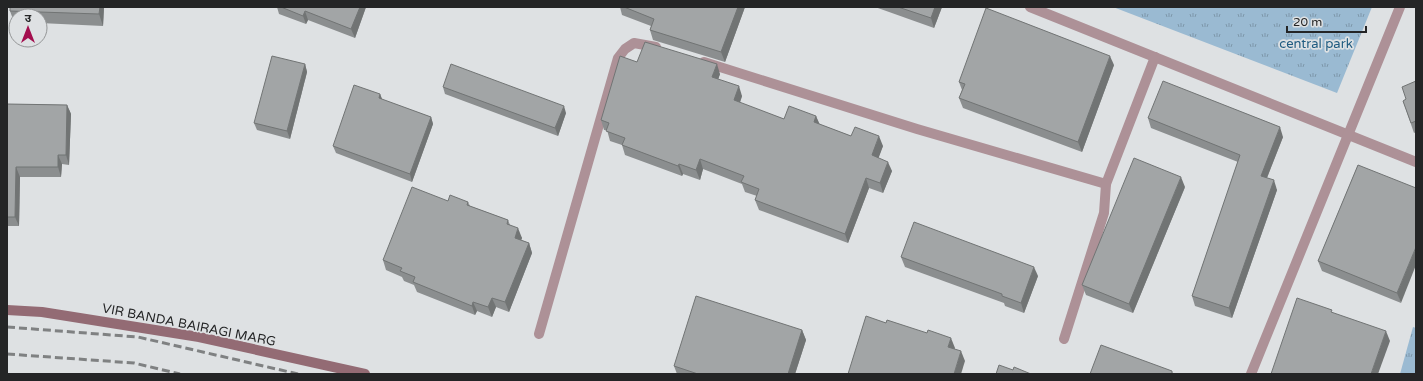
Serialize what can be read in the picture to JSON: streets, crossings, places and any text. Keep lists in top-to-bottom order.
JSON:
{
  "streets": {
    "main road": ["VIR BANDA BAIRAGI MARG"]
  },
  "parks": ["central park"],
  "scale_bar": "20 m",
  "north": "top"
}
